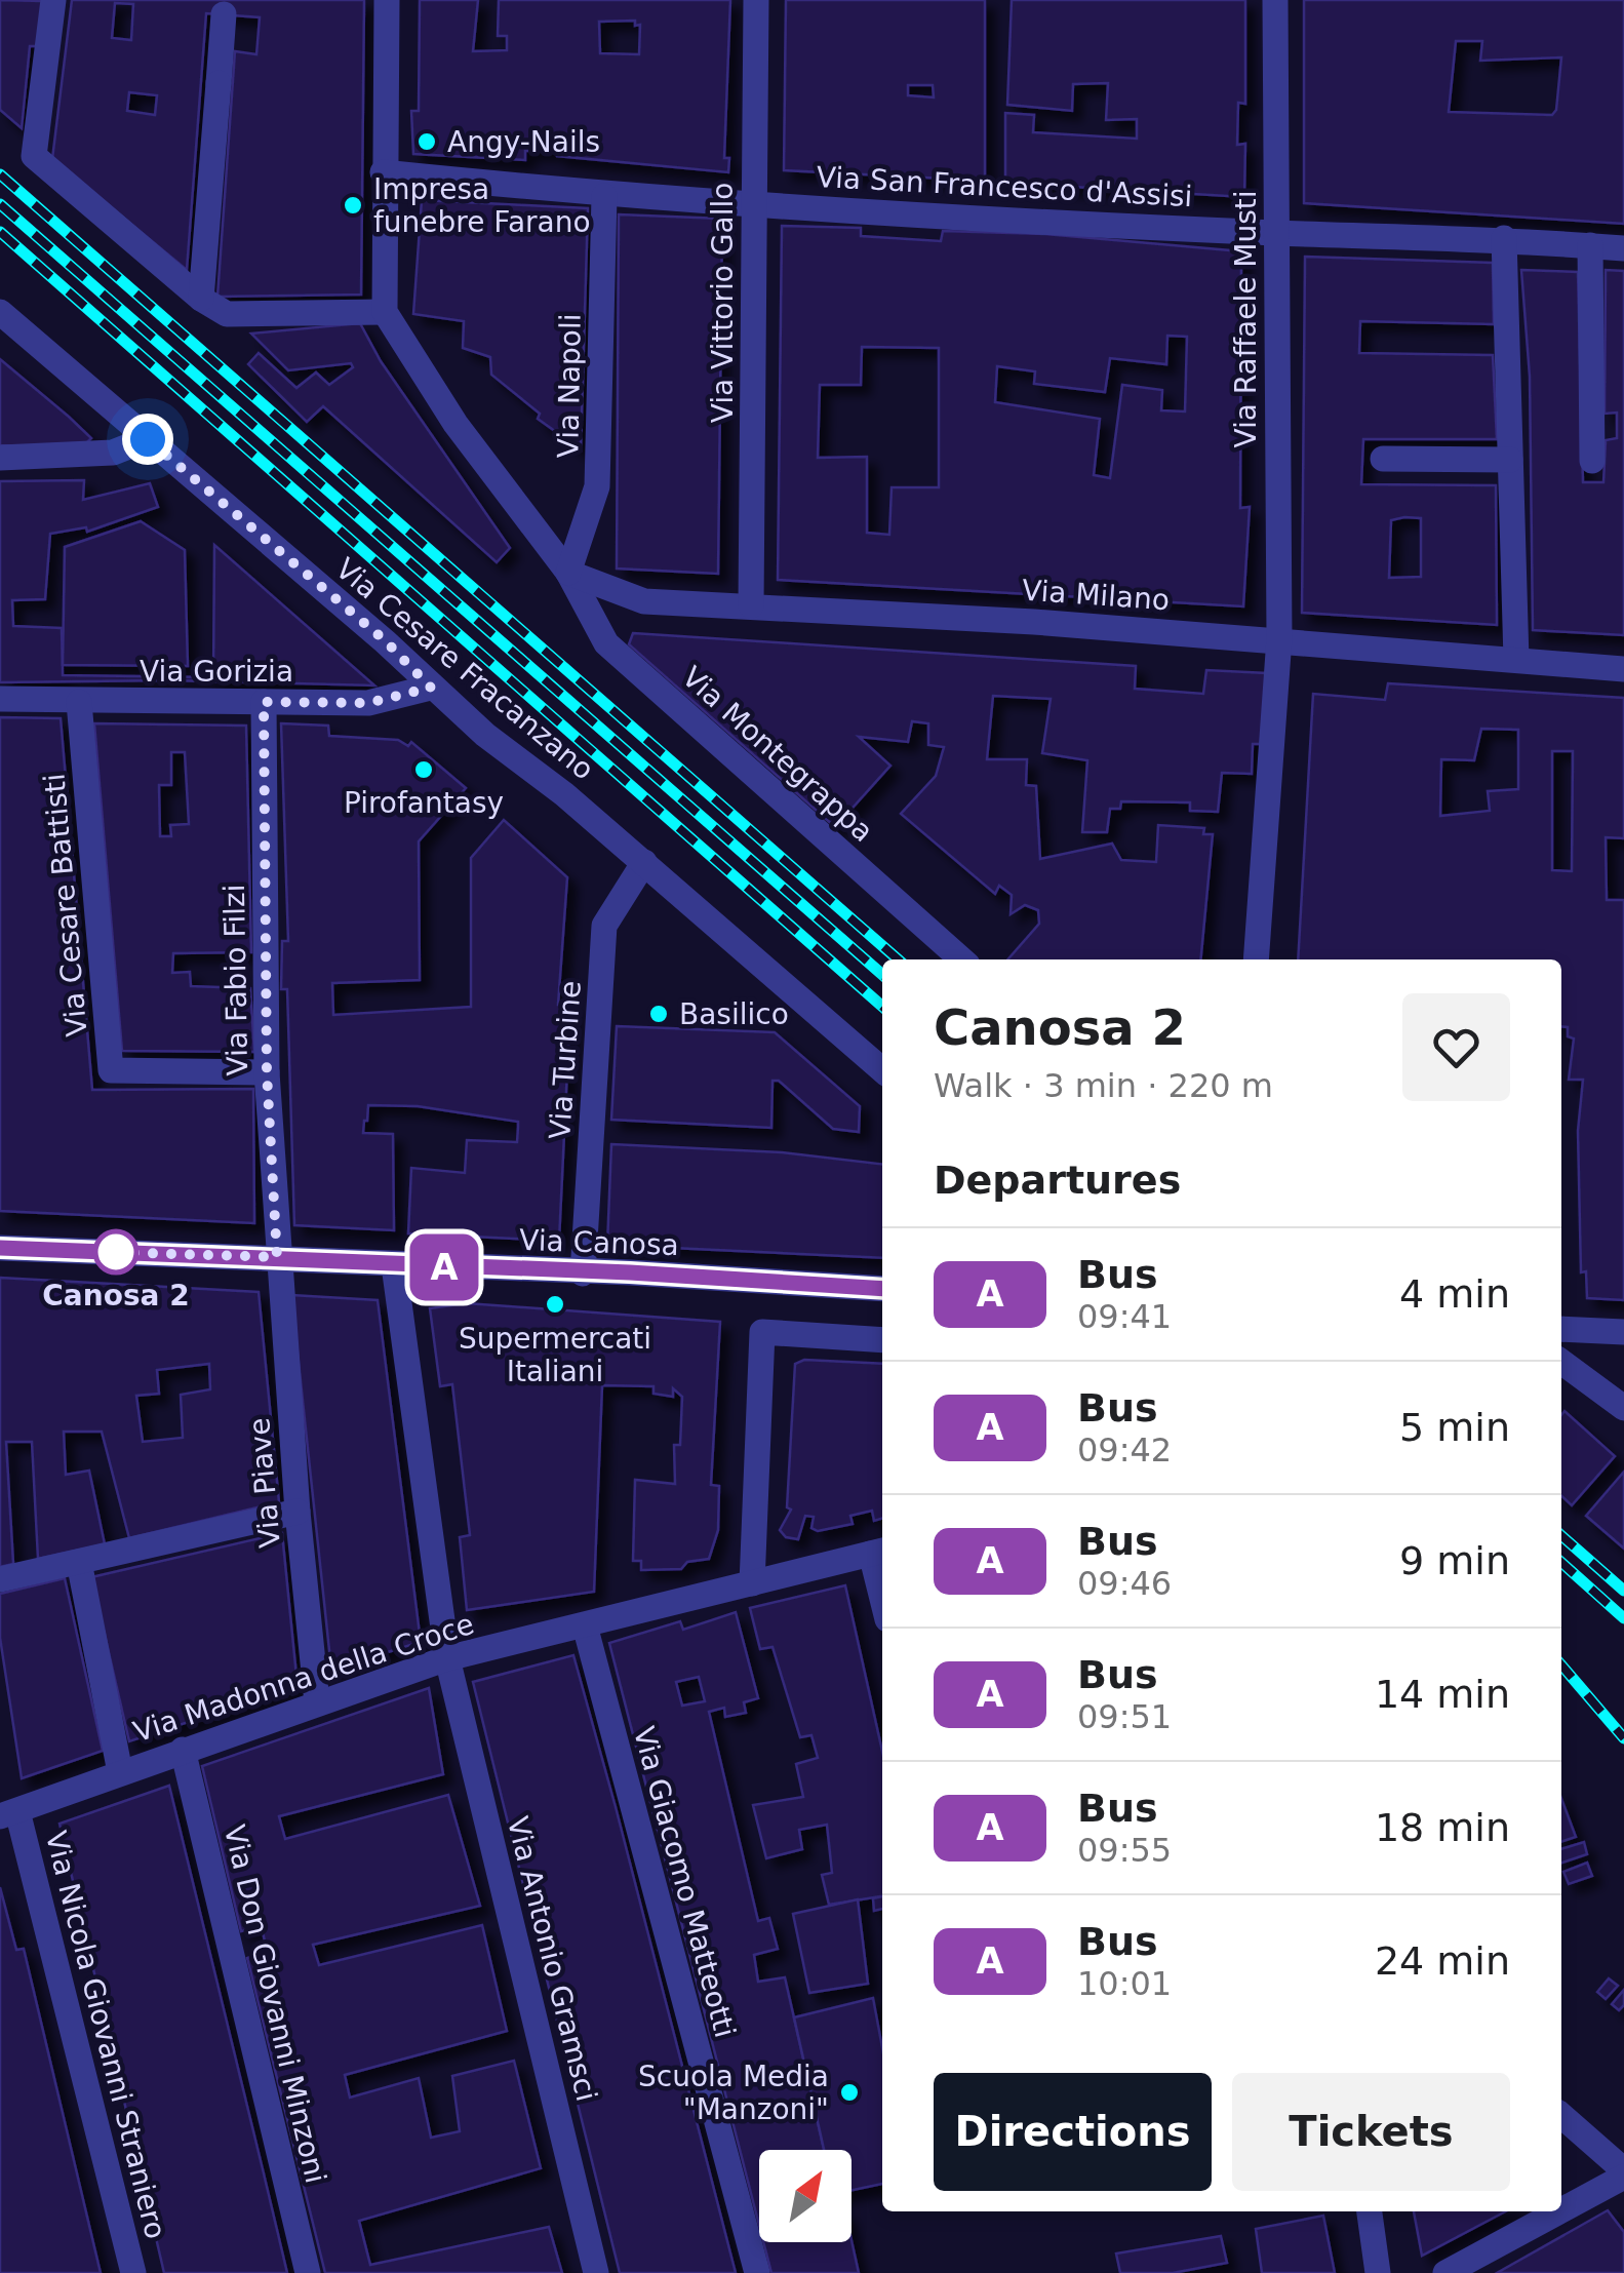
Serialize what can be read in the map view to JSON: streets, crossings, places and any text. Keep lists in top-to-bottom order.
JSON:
{
  "streets": {
    "street": [
      "Via San Francesco d'Assisi",
      "Via Vittorio Gallo",
      "Via Raffaele Musti",
      "Via Napoli",
      "Via Milano",
      "Via Cesare Fracanzano",
      "Via Gorizia",
      "Via Montegrappa",
      "Via Cesare Battisti",
      "Via Fabio Filzi",
      "Via Turbine",
      "Via Canosa",
      "Via Piave",
      "Via Madonna della Croce",
      "Via Giacomo Matteotti",
      "Via Antonio Gramsci",
      "Via Don Giovanni Minzoni",
      "Via Nicola Giovanni Straniero"
    ]
  },
  "crossings": [
    ["Via San Francesco d'Assisi", "Via Vittorio Gallo"],
    ["Via San Francesco d'Assisi", "Via Raffaele Musti"],
    ["Via San Francesco d'Assisi", "Via Napoli"],
    ["Via Vittorio Gallo", "Via Milano"],
    ["Via Raffaele Musti", "Via Milano"],
    ["Via Napoli", "Via Milano"],
    ["Via Napoli", "Via Montegrappa"],
    ["Via Milano", "Via Montegrappa"],
    ["Via Cesare Fracanzano", "Via Gorizia"],
    ["Via Cesare Fracanzano", "Via Turbine"],
    ["Via Gorizia", "Via Cesare Battisti"],
    ["Via Gorizia", "Via Fabio Filzi"],
    ["Via Cesare Battisti", "Via Fabio Filzi"],
    ["Via Fabio Filzi", "Via Canosa"],
    ["Via Fabio Filzi", "Via Piave"],
    ["Via Turbine", "Via Canosa"],
    ["Via Canosa", "Via Piave"],
    ["Via Canosa", "Via Antonio Gramsci"],
    ["Via Piave", "Via Madonna della Croce"],
    ["Via Madonna della Croce", "Via Giacomo Matteotti"],
    ["Via Madonna della Croce", "Via Antonio Gramsci"],
    ["Via Madonna della Croce", "Via Don Giovanni Minzoni"],
    ["Via Madonna della Croce", "Via Nicola Giovanni Straniero"]
  ],
  "places": [
    "Angy-Nails",
    "Impresa funebre Farano",
    "Pirofantasy",
    "Basilico",
    "Canosa 2",
    "Supermercati Italiani",
    "Scuola Media \"Manzoni\""
  ],
  "lines": ["bus line A"],
  "north": "top right",
  "page": {
    "on_map": "A",
    "heading": [
      ["Canosa 2", "Walk · 3 min · 220 m"],
      "Departures"
    ],
    "list": [
      {
        "mark": "A",
        "name": "Bus",
        "note": "09:41",
        "value": "4 min"
      },
      {
        "mark": "A",
        "name": "Bus",
        "note": "09:42",
        "value": "5 min"
      },
      {
        "mark": "A",
        "name": "Bus",
        "note": "09:46",
        "value": "9 min"
      },
      {
        "mark": "A",
        "name": "Bus",
        "note": "09:51",
        "value": "14 min"
      },
      {
        "mark": "A",
        "name": "Bus",
        "note": "09:55",
        "value": "18 min"
      },
      {
        "mark": "A",
        "name": "Bus",
        "note": "10:01",
        "value": "24 min"
      }
    ],
    "buttons": ["Directions", "Tickets"]
  }
}
